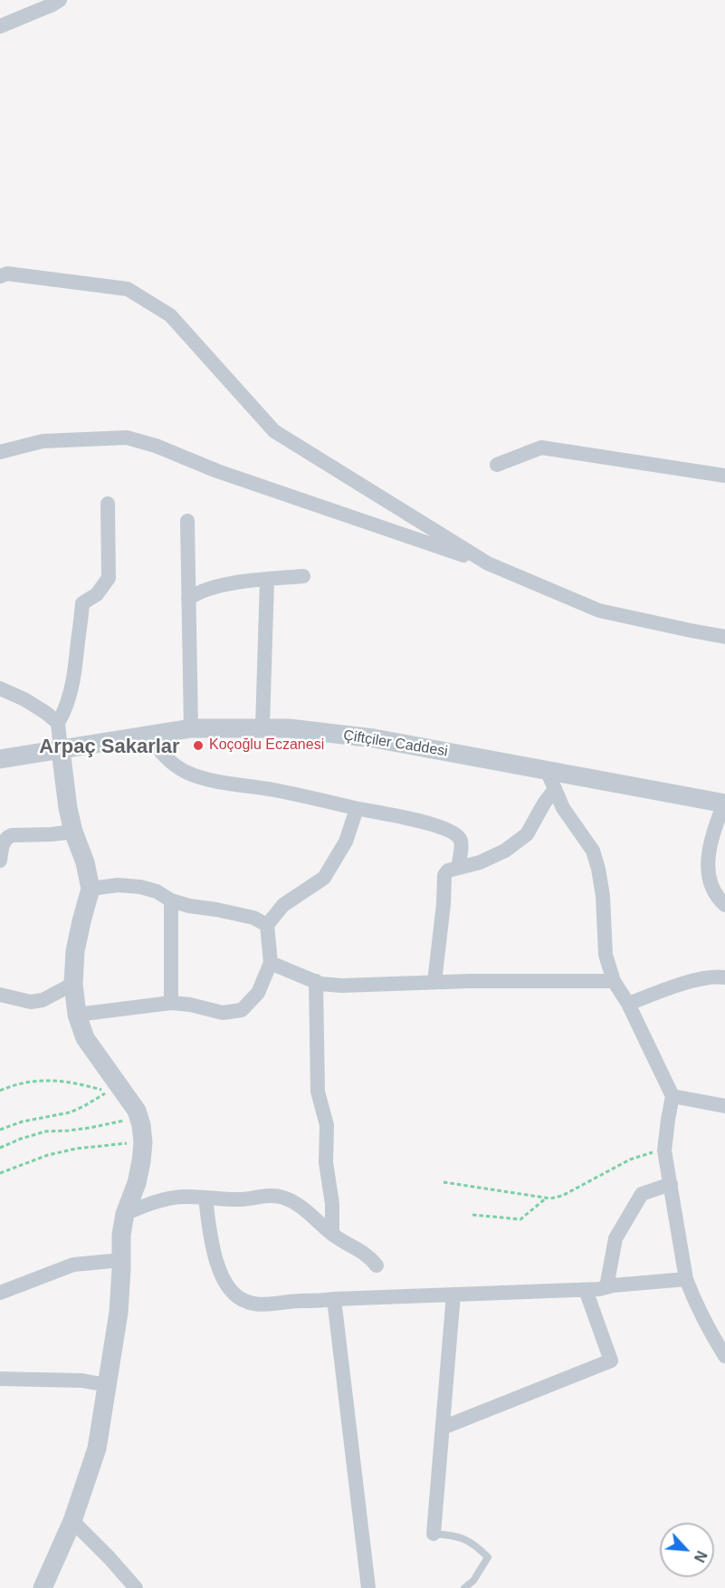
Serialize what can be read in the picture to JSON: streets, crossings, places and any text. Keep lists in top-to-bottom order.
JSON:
{
  "streets": {
    "street": ["Çiftçiler Caddesi"]
  },
  "districts": ["Arpaç Sakarlar"],
  "places": ["Koçoğlu Eczanesi"],
  "north": "bottom right"
}
